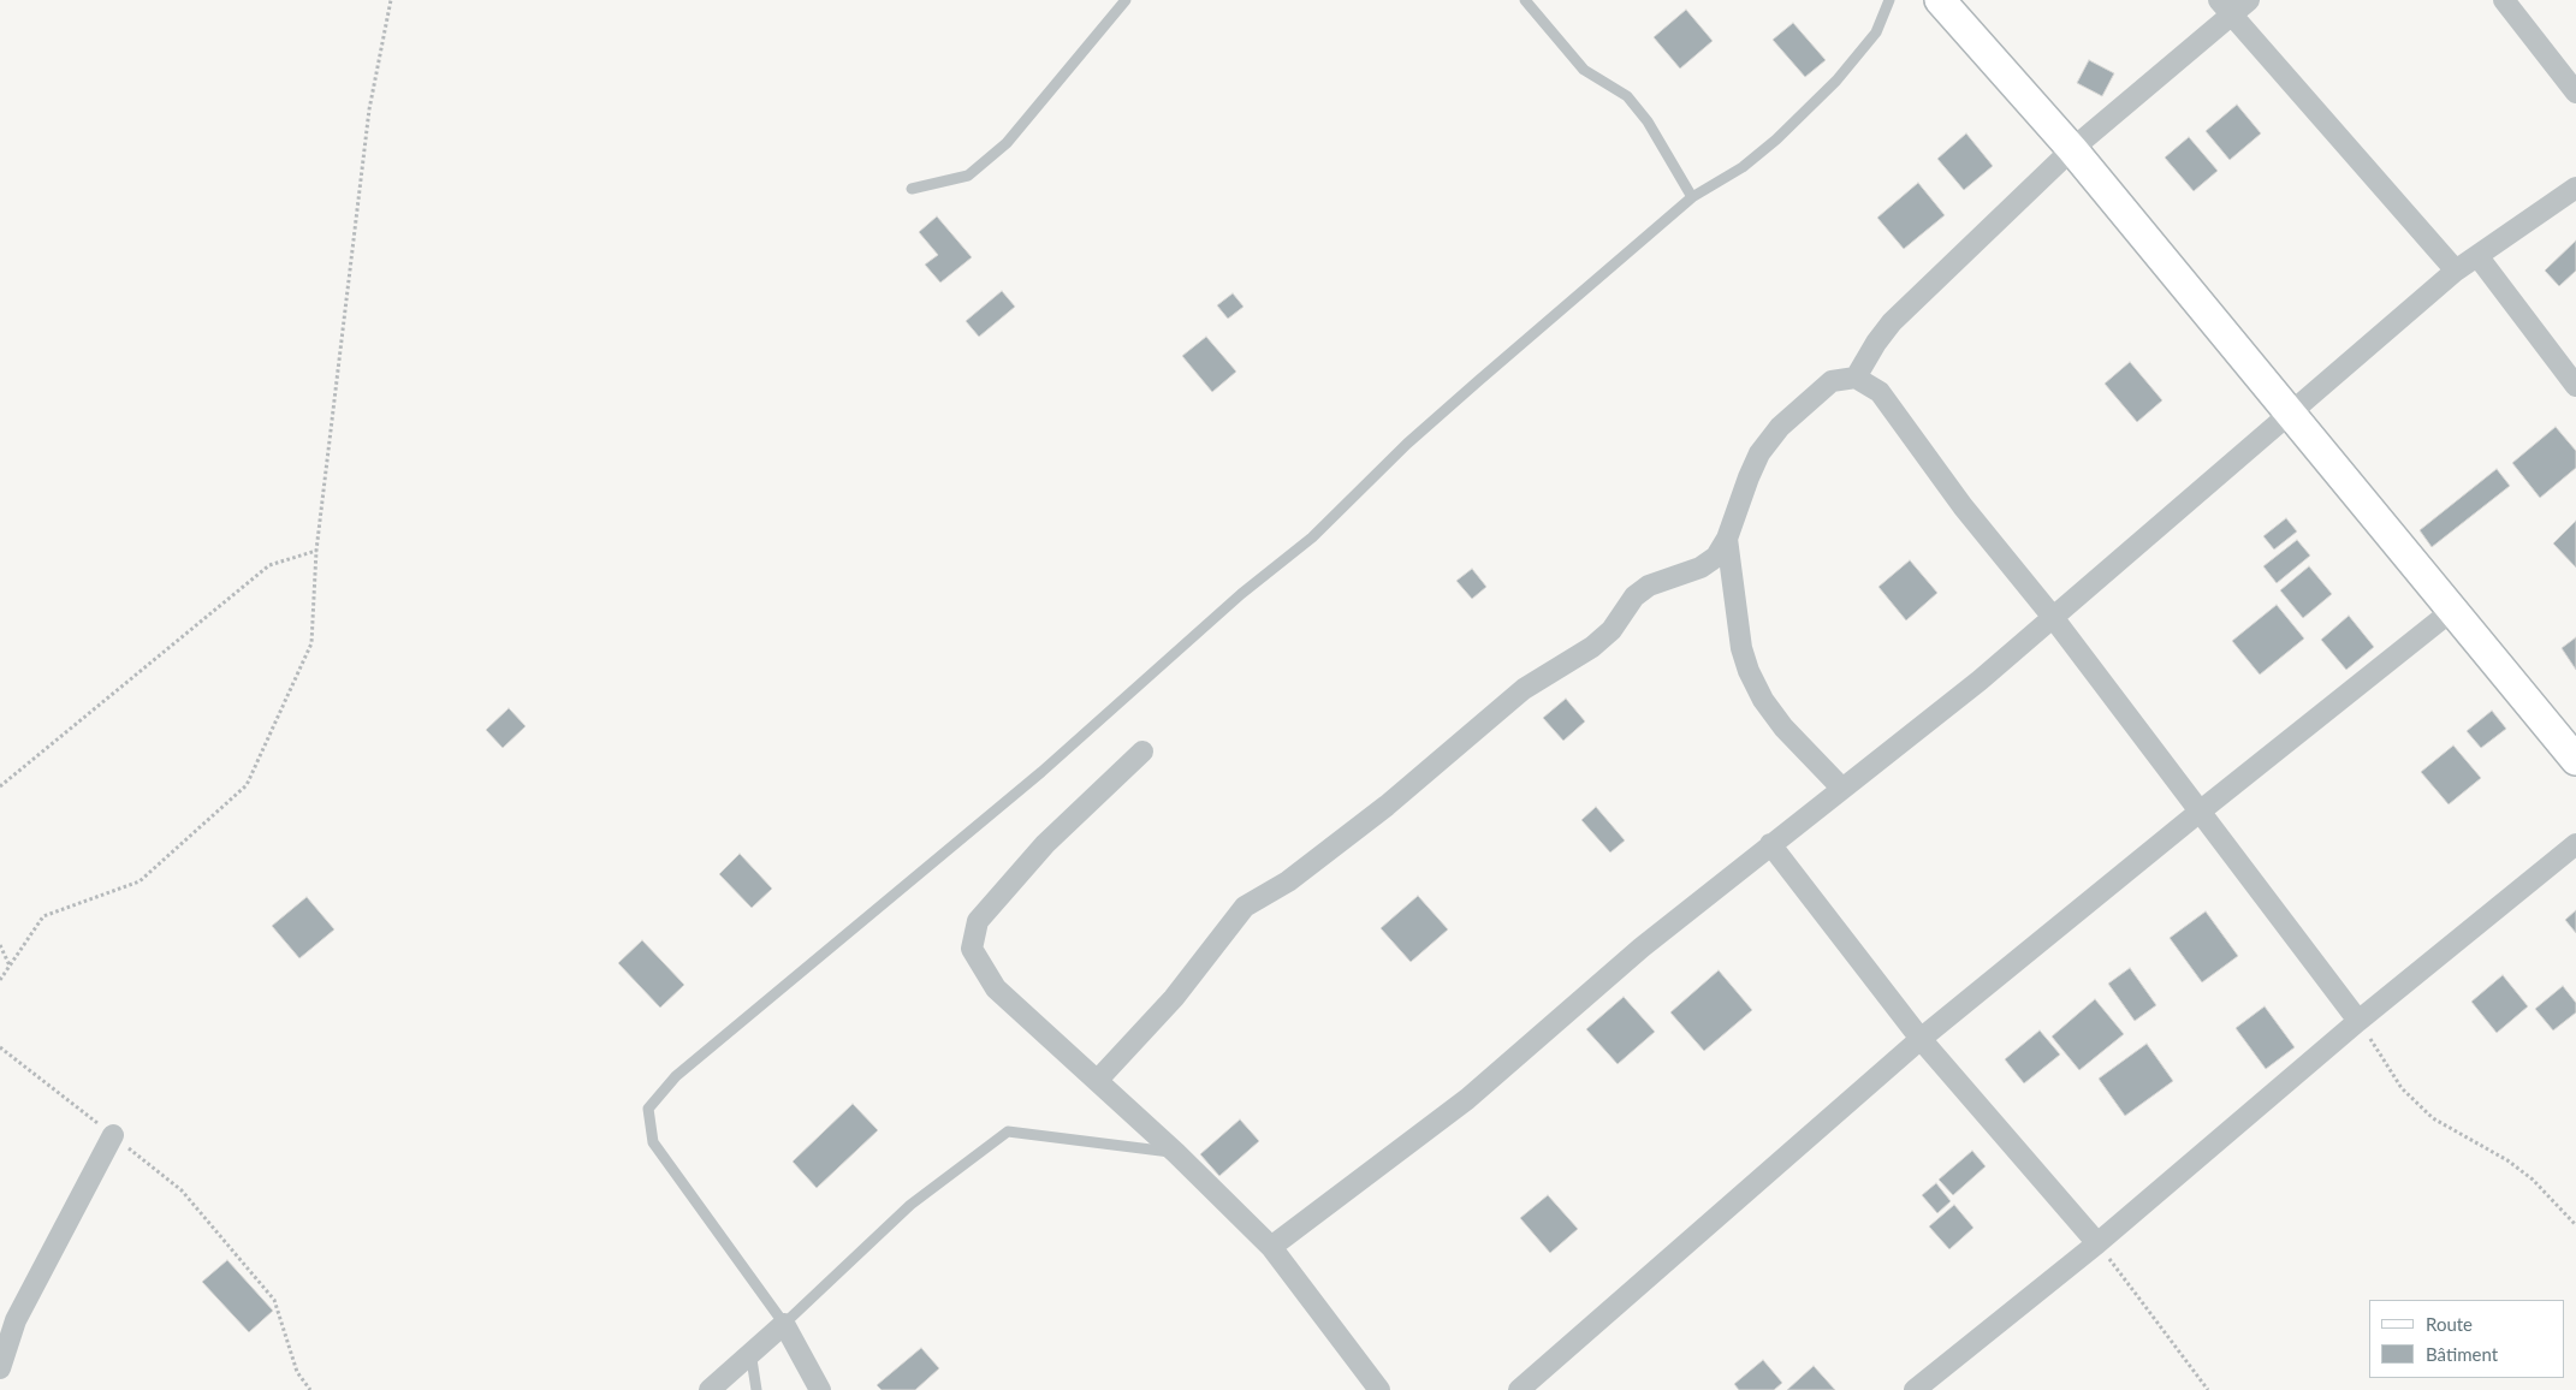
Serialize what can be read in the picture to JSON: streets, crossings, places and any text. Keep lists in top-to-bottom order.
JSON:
{
  "legend": ["Route", "Bâtiment"]
}
